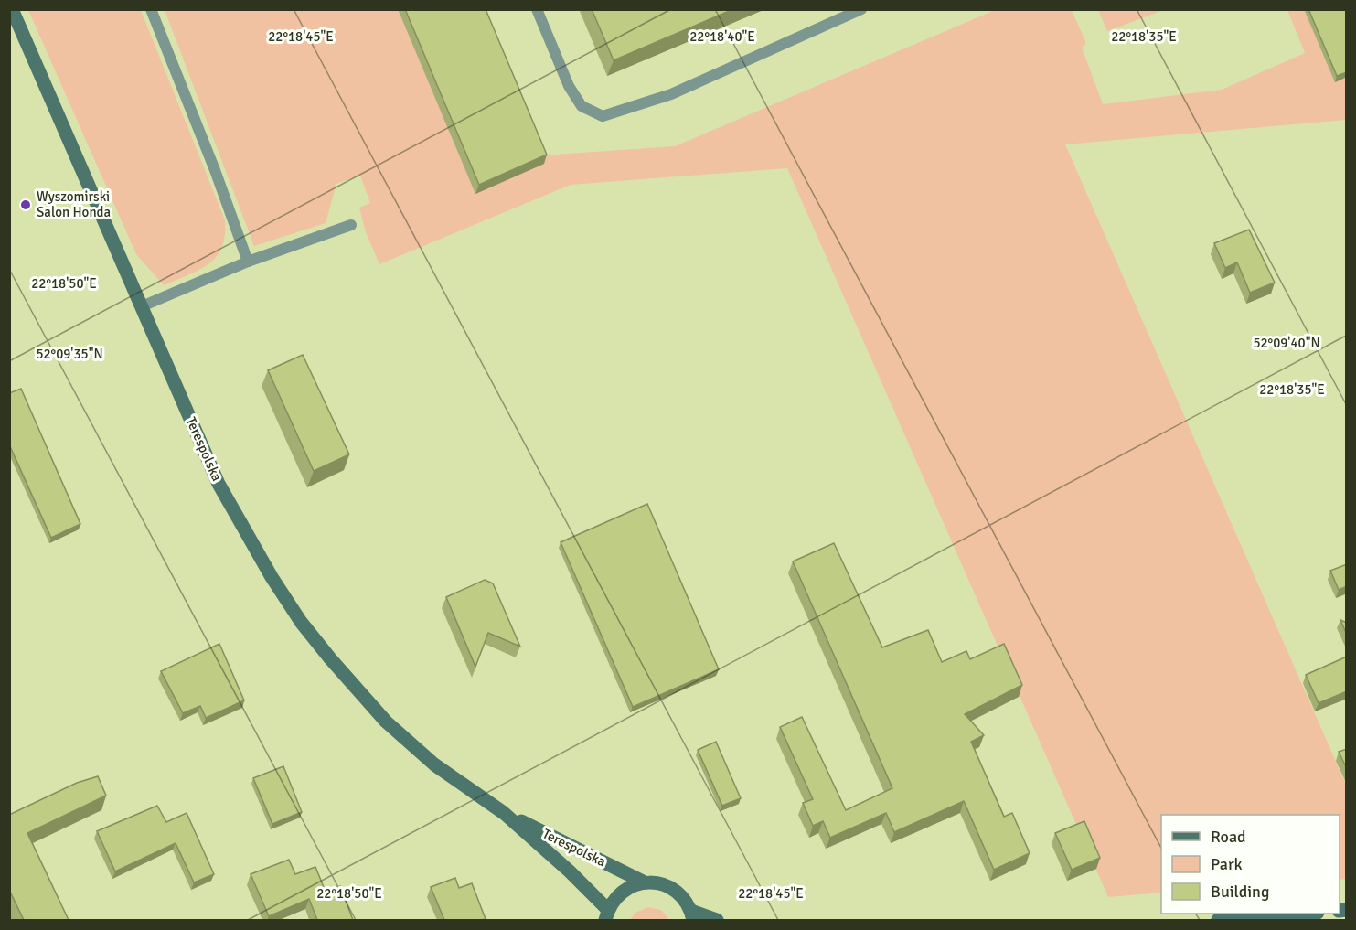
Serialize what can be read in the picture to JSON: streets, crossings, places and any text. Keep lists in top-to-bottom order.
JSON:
{
  "streets": {
    "street": ["Terespolska"]
  },
  "places": ["Wyszomirski Salon Honda"],
  "legend": ["Road", "Park", "Building"],
  "coordinates": [
    "22°18'45\"E",
    "22°18'40\"E",
    "22°18'35\"E",
    "22°18'50\"E",
    "52°09'40\"N",
    "52°09'35\"N"
  ]
}
